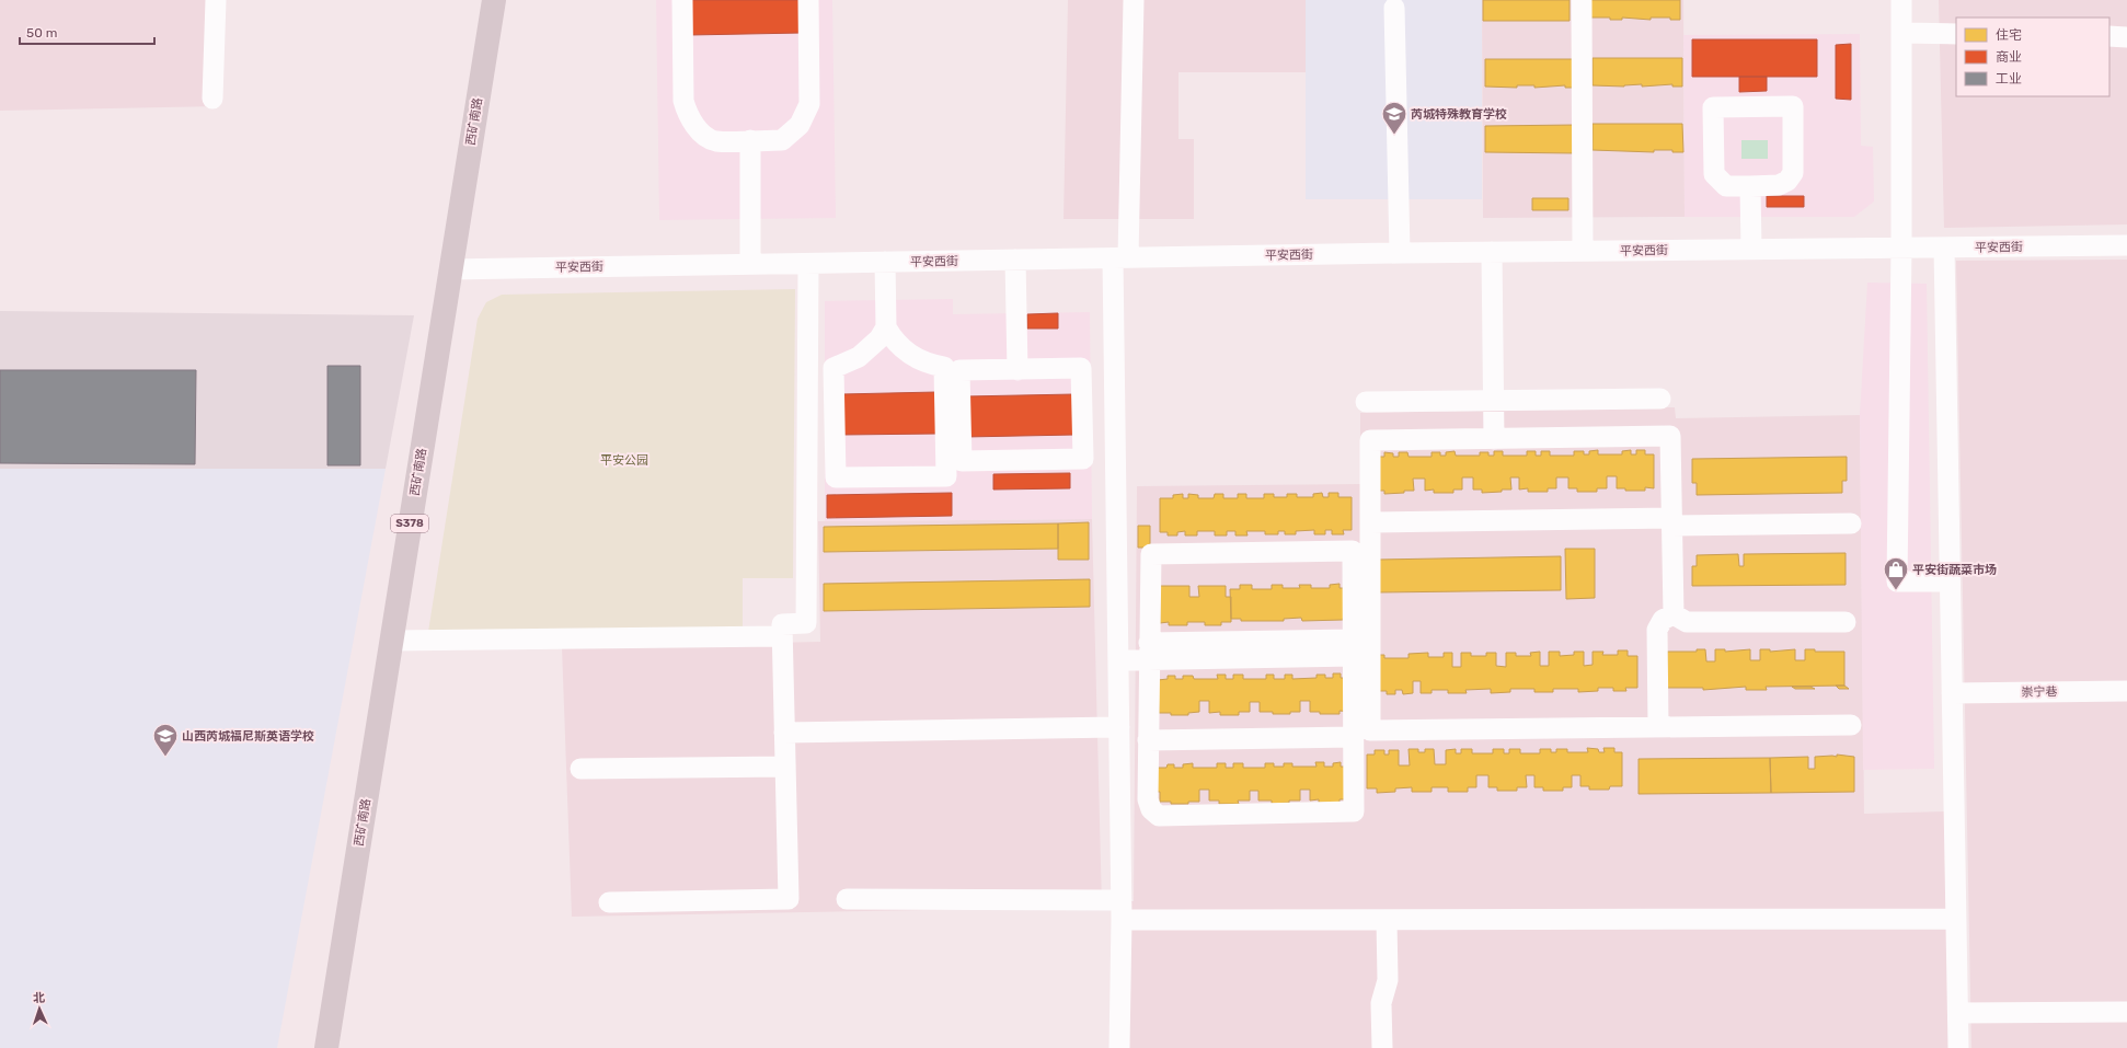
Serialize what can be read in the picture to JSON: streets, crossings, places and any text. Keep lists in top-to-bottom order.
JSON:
{
  "streets": {
    "main road": ["西矿南路", "S378"],
    "street": ["平安西街", "崇宁巷"]
  },
  "crossings": [
    ["西矿南路", "平安西街"]
  ],
  "parks": ["平安公园"],
  "places": {
    "school or university": ["芮城特殊教育学校", "山西芮城福尼斯英语学校"],
    "shop": ["平安街蔬菜市场"]
  },
  "legend": ["住宅", "商业", "工业"],
  "scale_bar": "50 m",
  "north": "top"
}
